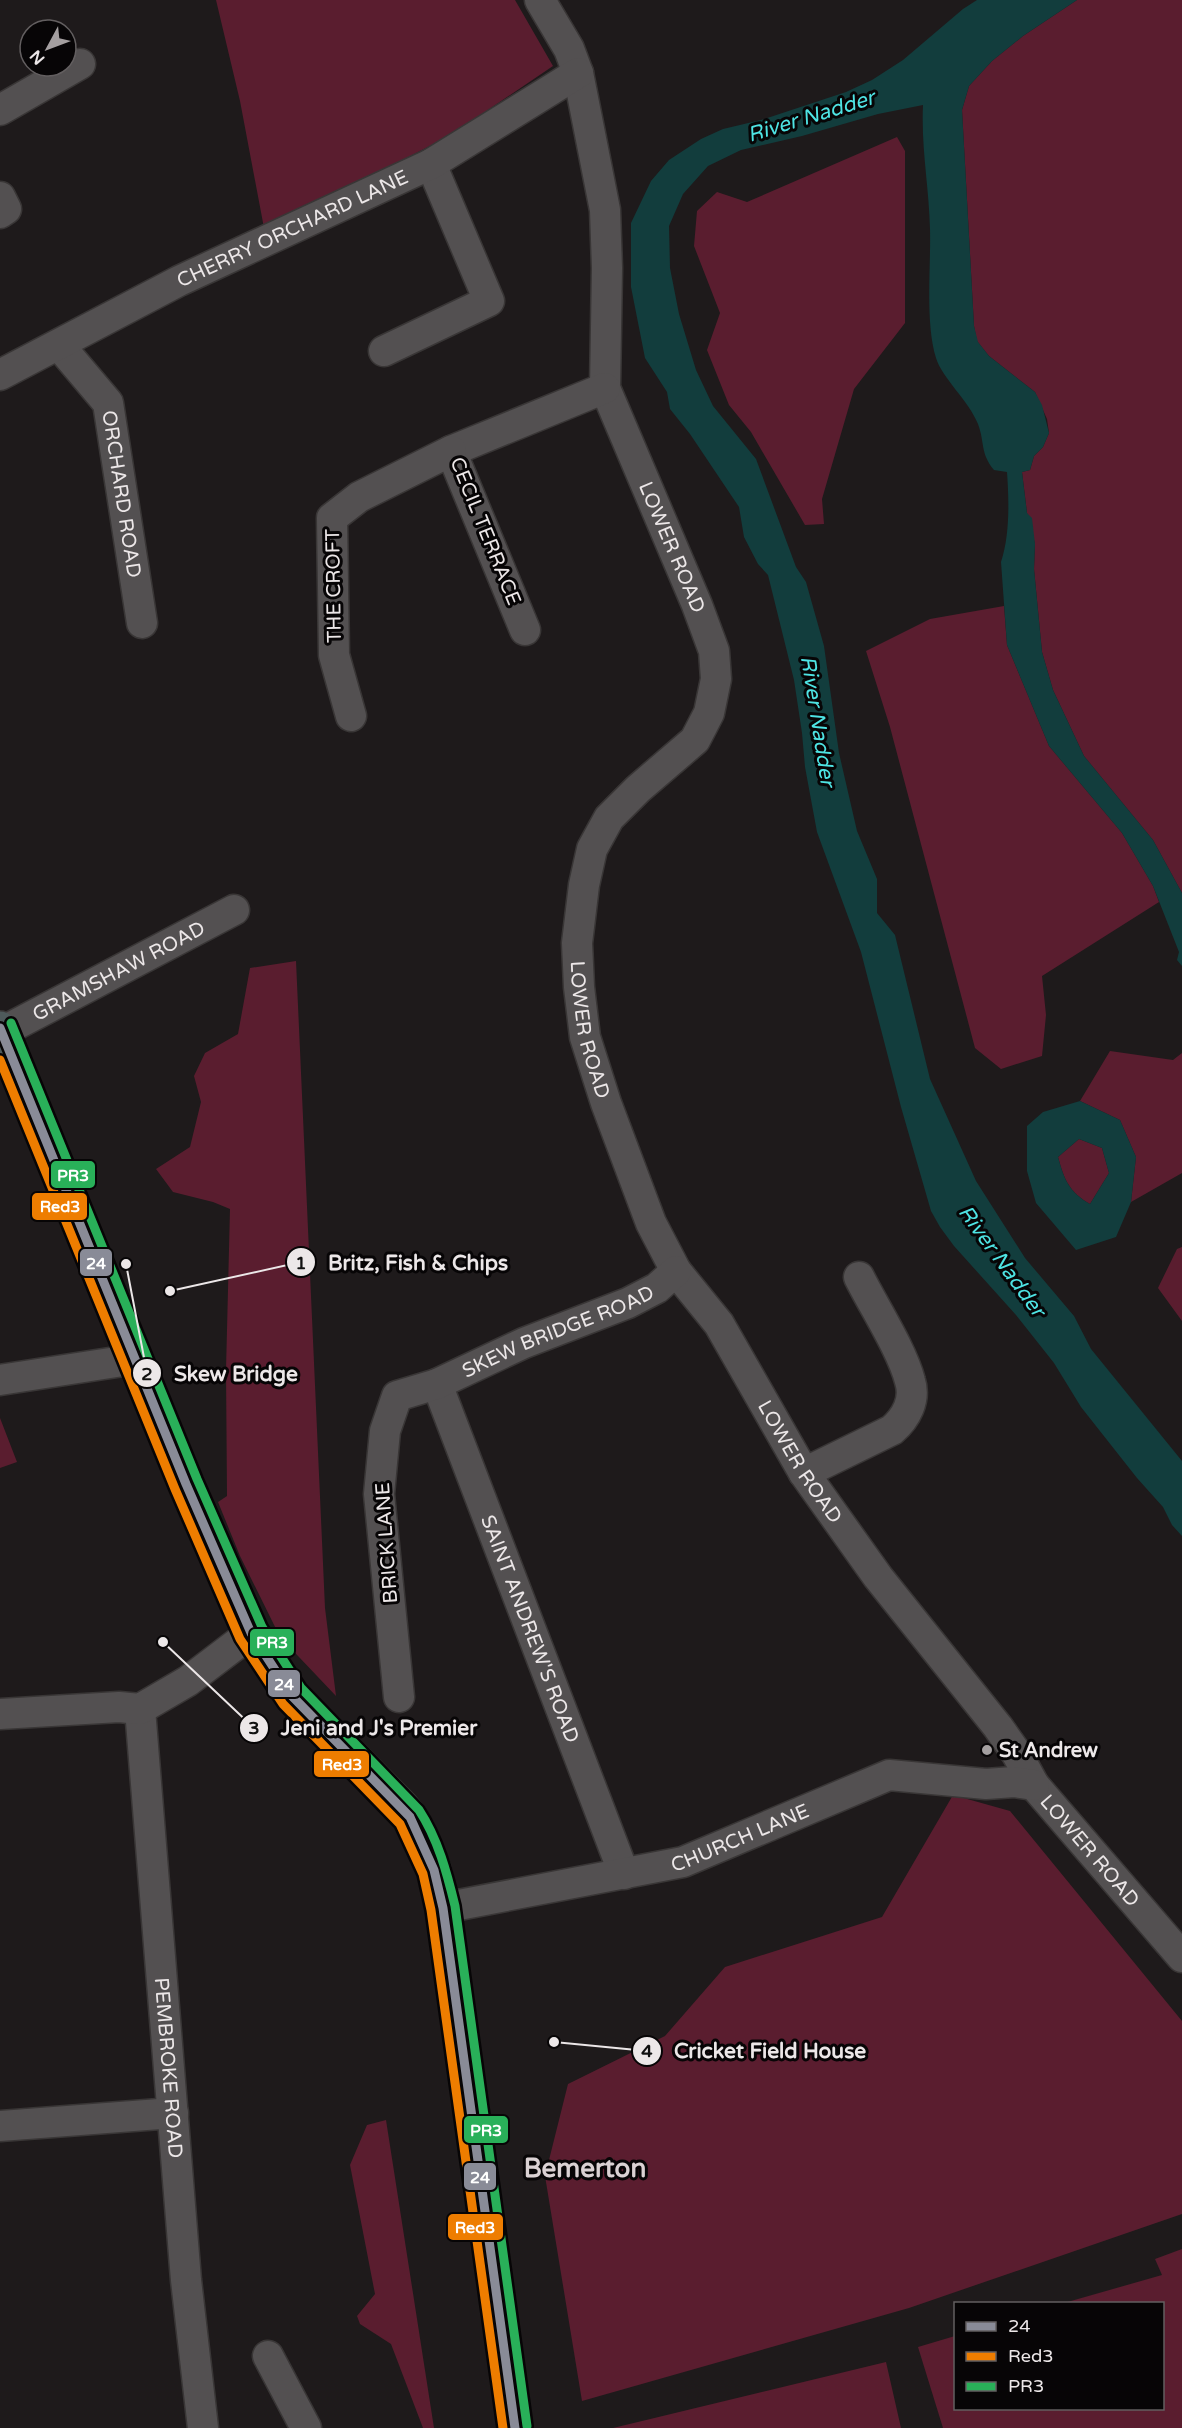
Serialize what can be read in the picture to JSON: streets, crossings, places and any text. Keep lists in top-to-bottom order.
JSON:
{
  "streets": {
    "street": [
      "CHERRY ORCHARD LANE",
      "ORCHARD ROAD",
      "CECIL TERRACE",
      "LOWER ROAD",
      "THE CROFT",
      "GRAMSHAW ROAD",
      "SKEW BRIDGE ROAD",
      "BRICK LANE",
      "SAINT ANDREW'S ROAD",
      "CHURCH LANE",
      "PEMBROKE ROAD"
    ]
  },
  "crossings": [
    ["CHERRY ORCHARD LANE", "ORCHARD ROAD"],
    ["CHERRY ORCHARD LANE", "LOWER ROAD"],
    ["CECIL TERRACE", "LOWER ROAD"],
    ["CECIL TERRACE", "THE CROFT"],
    ["LOWER ROAD", "SKEW BRIDGE ROAD"],
    ["LOWER ROAD", "CHURCH LANE"],
    ["SKEW BRIDGE ROAD", "BRICK LANE"],
    ["SKEW BRIDGE ROAD", "SAINT ANDREW'S ROAD"],
    ["BRICK LANE", "SAINT ANDREW'S ROAD"],
    ["SAINT ANDREW'S ROAD", "CHURCH LANE"]
  ],
  "districts": ["Bemerton"],
  "water": ["River Nadder"],
  "places": [
    "Skew Bridge",
    "Britz, Fish & Chips",
    "Jeni and J's Premier",
    "St Andrew",
    "Cricket Field House"
  ],
  "lines": ["transit line PR3", "transit line 24", "transit line Red3"],
  "legend": ["24", "Red3", "PR3"],
  "north": "bottom left"
}
